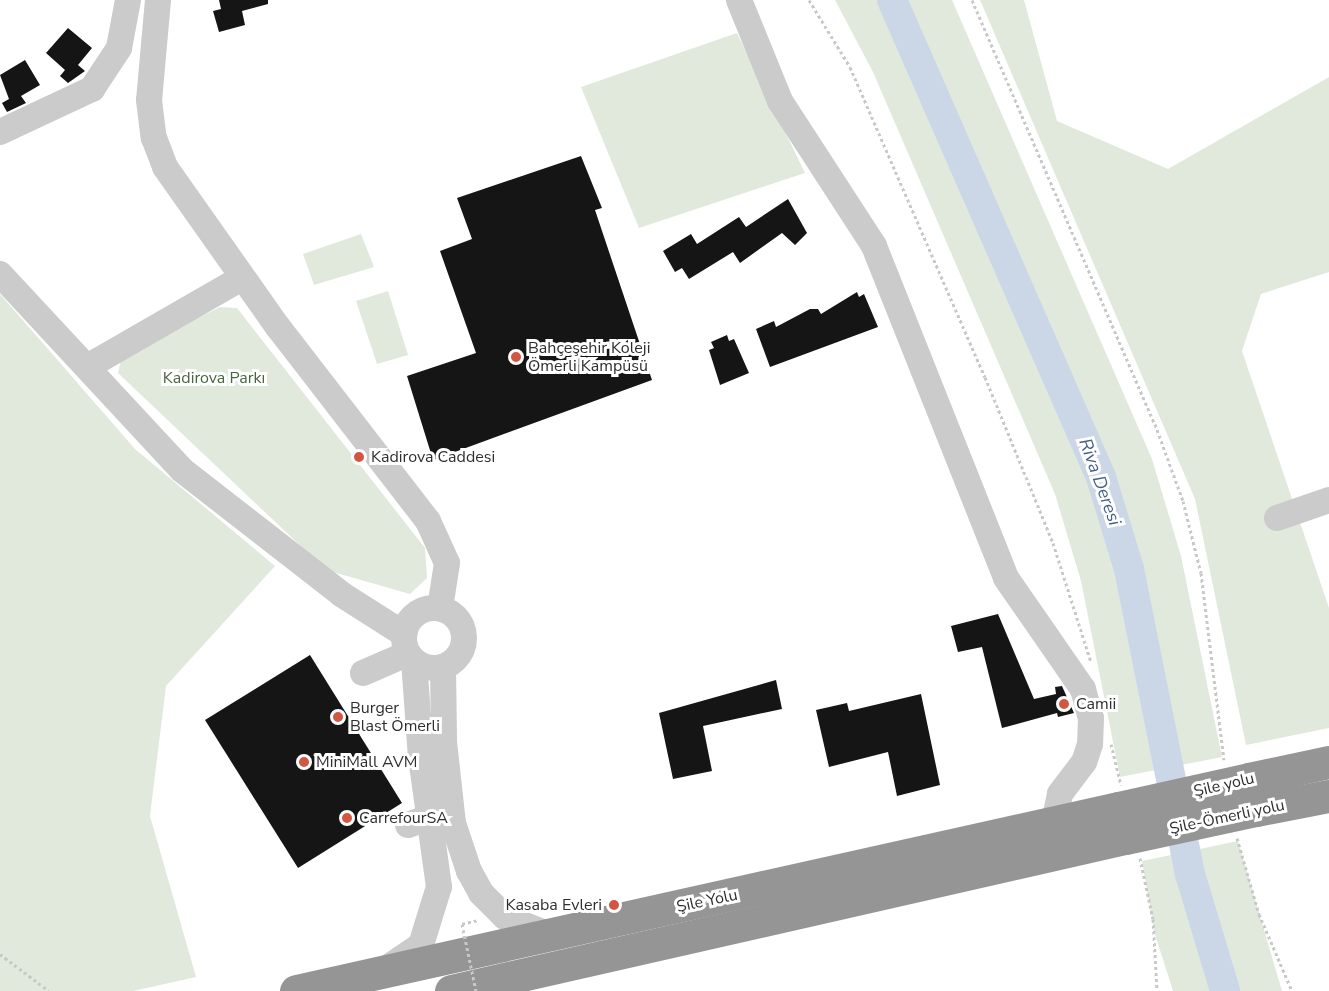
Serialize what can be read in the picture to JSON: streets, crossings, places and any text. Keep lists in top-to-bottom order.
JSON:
{
  "streets": {
    "highway": ["Şile yolu", "Şile-Ömerli yolu", "Şile Yolu"]
  },
  "crossings": [
    ["Şile yolu", "Şile-Ömerli yolu"],
    ["Şile yolu", "Şile Yolu"]
  ],
  "water": ["Riva Deresi"],
  "parks": ["Kadirova Parkı"],
  "places": [
    "Bahçeşehir Koleji Ömerli Kampüsü",
    "Kadirova Caddesi",
    "Camii",
    "Burger Blast Ömerli",
    "MiniMall AVM",
    "CarrefourSA",
    "Kasaba Evleri"
  ]
}
